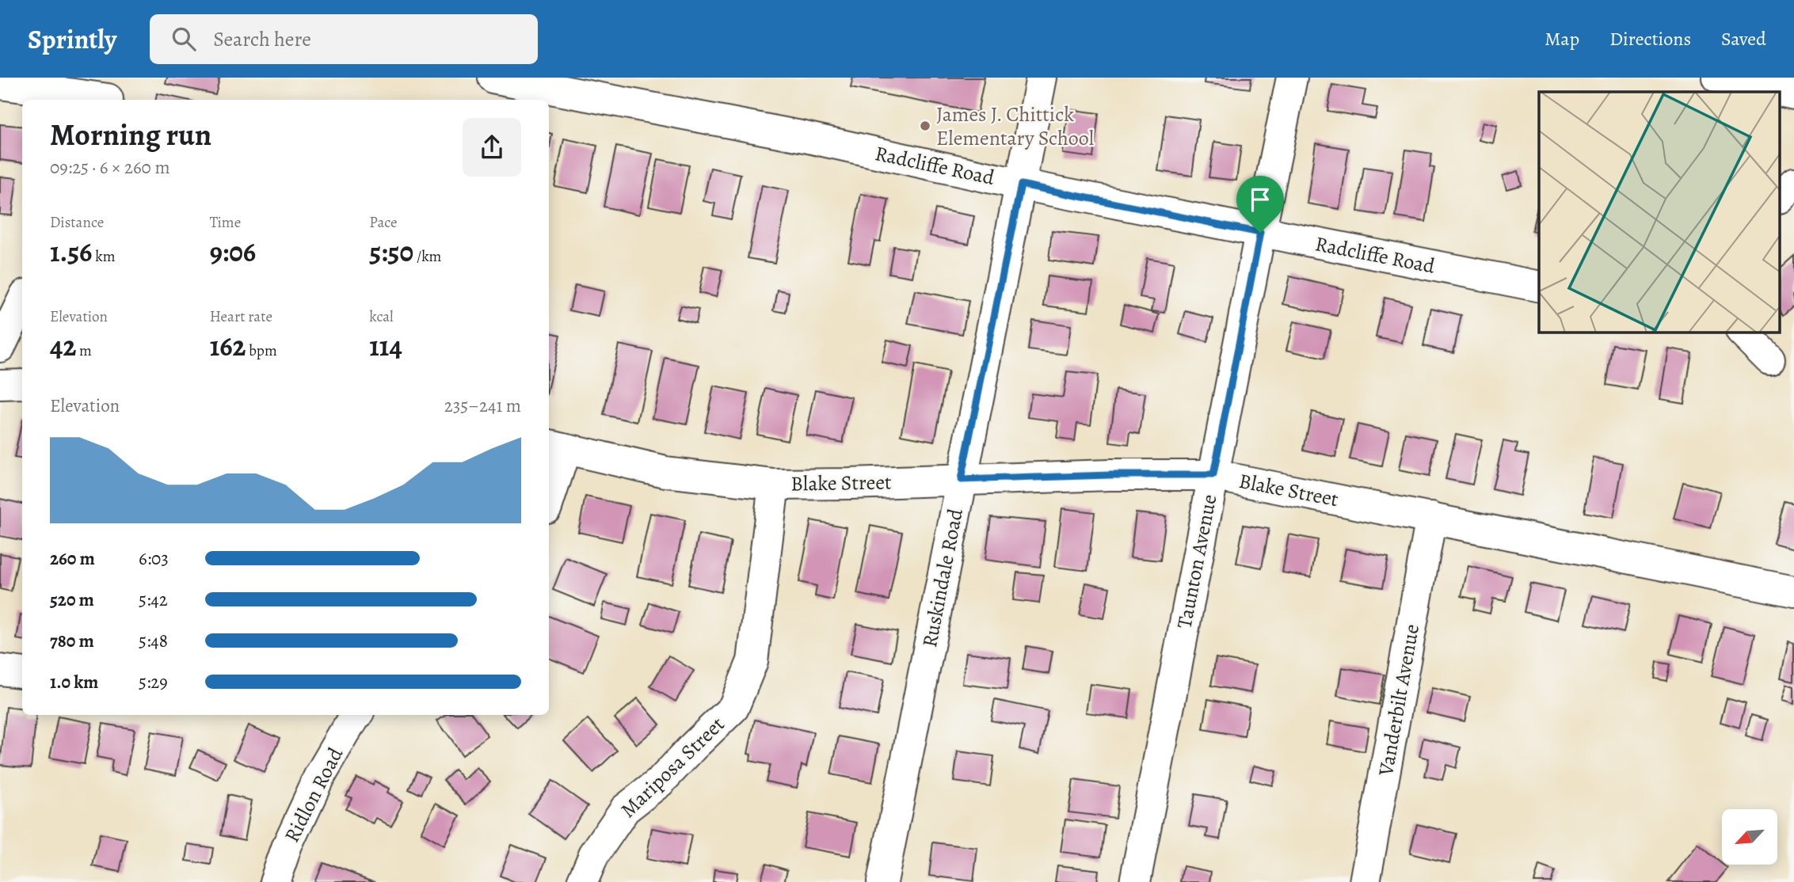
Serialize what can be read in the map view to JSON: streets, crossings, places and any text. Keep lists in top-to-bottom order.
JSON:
{
  "streets": {
    "street": [
      "Radcliffe Road",
      "Blake Street",
      "Taunton Avenue",
      "Ruskindale Road",
      "Vanderbilt Avenue",
      "Mariposa Street",
      "Ridlon Road"
    ]
  },
  "crossings": [
    ["Radcliffe Road", "Taunton Avenue"],
    ["Radcliffe Road", "Ruskindale Road"],
    ["Blake Street", "Taunton Avenue"],
    ["Blake Street", "Ruskindale Road"],
    ["Blake Street", "Vanderbilt Avenue"],
    ["Blake Street", "Mariposa Street"]
  ],
  "places": ["James J. Chittick Elementary School"],
  "north": "bottom left",
  "page": {
    "header": "Sprintly",
    "search": "Search here",
    "nav": ["Map", "Directions", "Saved"],
    "heading": ["Morning run", "09:25 · 6 × 260 m"],
    "stats": [
      ["Distance", "1.56 km"],
      ["Time", "9:06"],
      ["Pace", "5:50 /km"],
      ["Elevation", "42 m"],
      ["Heart rate", "162 bpm"],
      ["kcal", "114"]
    ],
    "chart": ["Elevation", "235–241 m"],
    "list": [
      {
        "name": "260 m",
        "note": "6:03"
      },
      {
        "name": "520 m",
        "note": "5:42"
      },
      {
        "name": "780 m",
        "note": "5:48"
      },
      {
        "name": "1.0 km",
        "note": "5:29"
      }
    ]
  }
}
